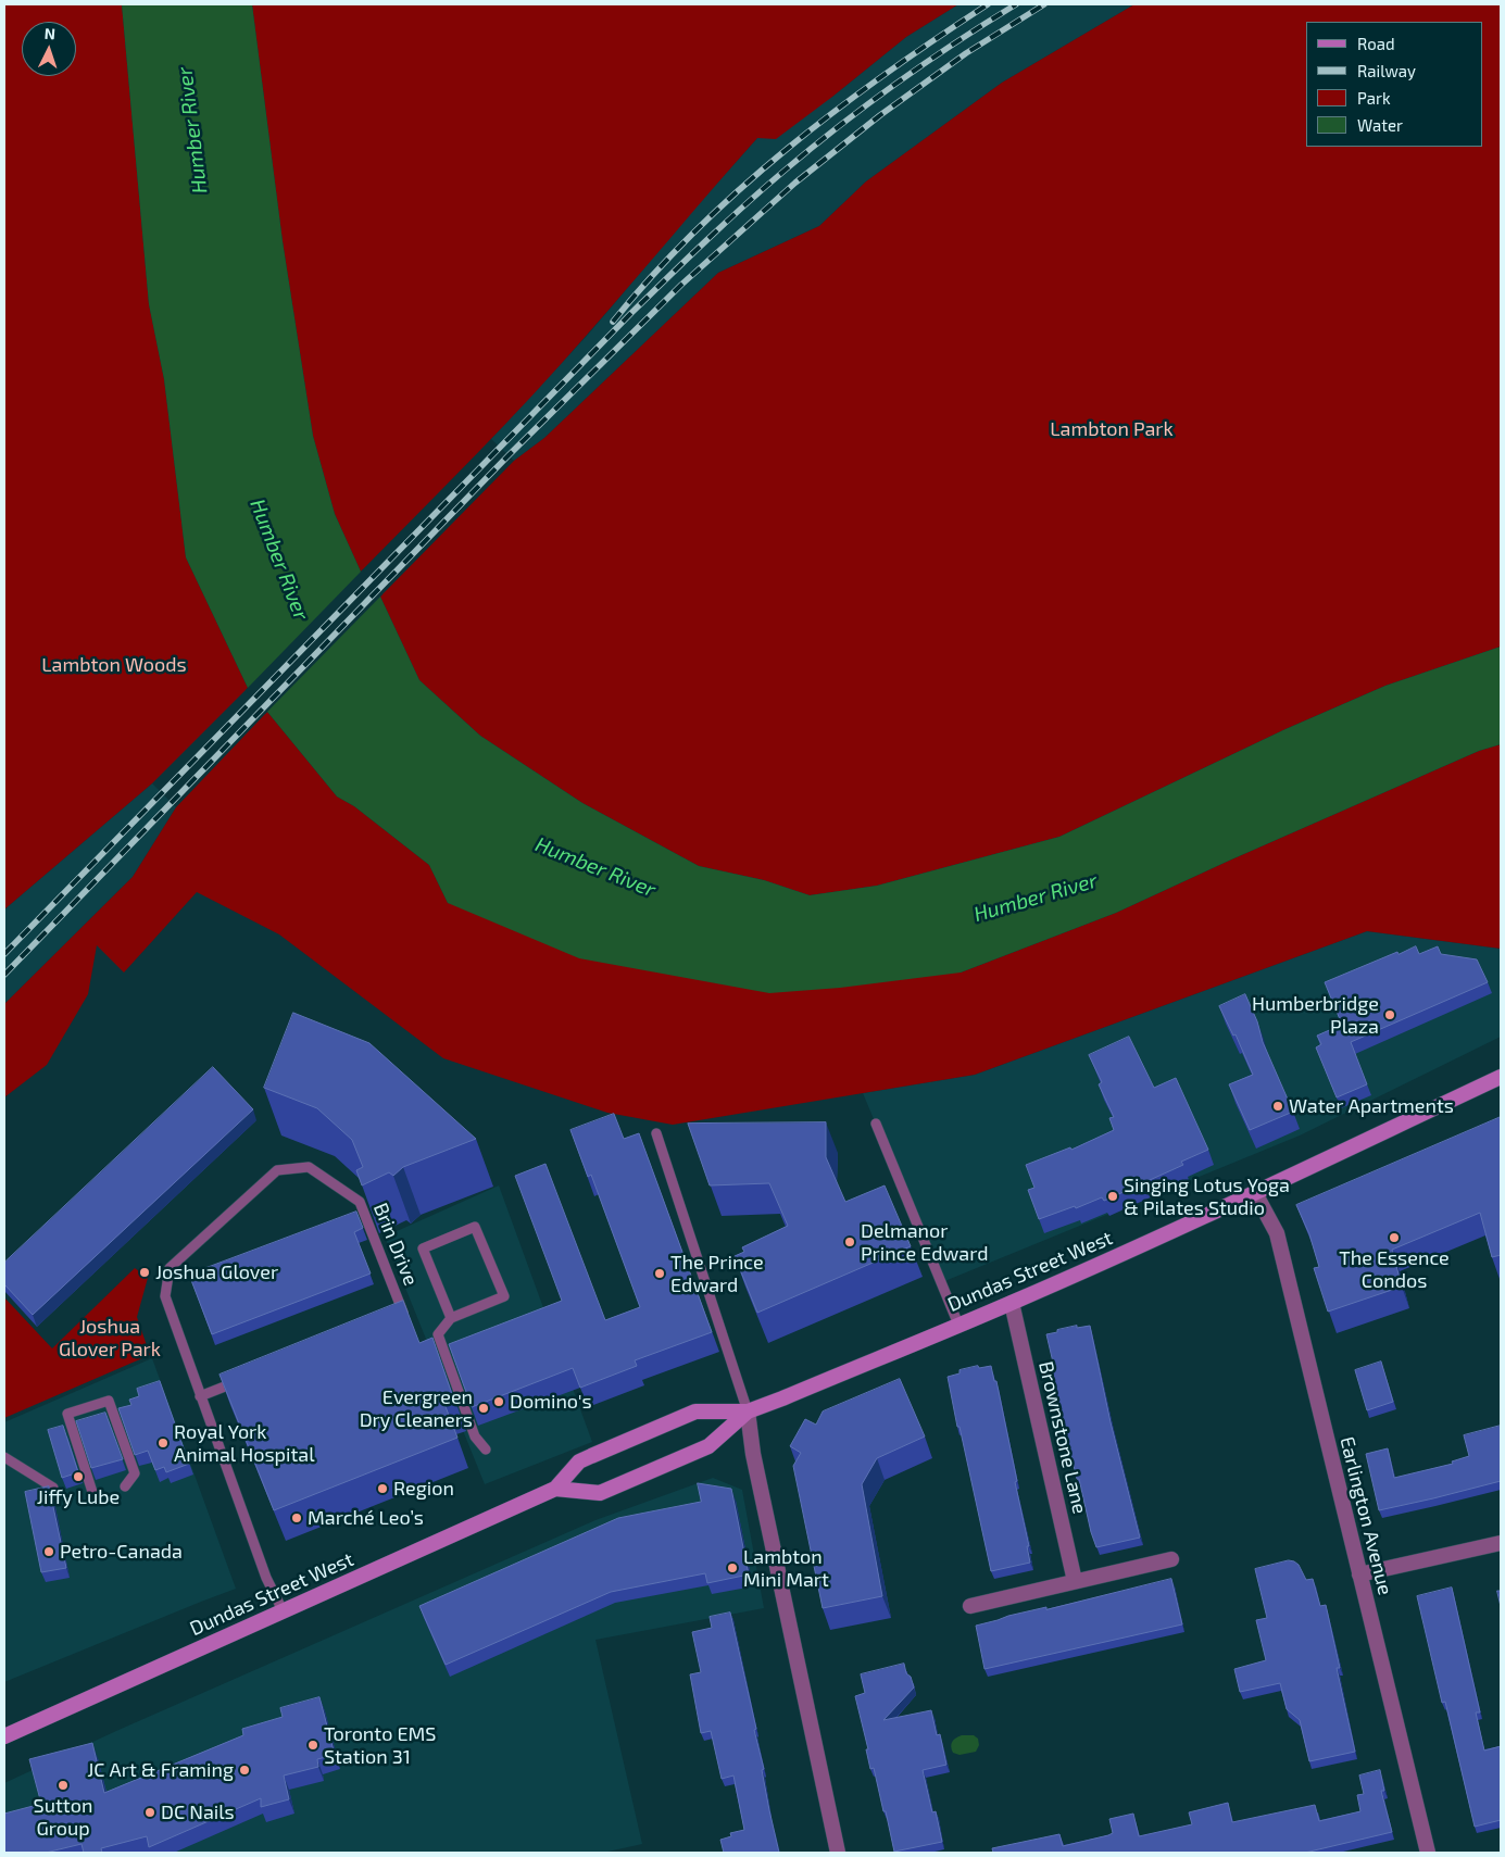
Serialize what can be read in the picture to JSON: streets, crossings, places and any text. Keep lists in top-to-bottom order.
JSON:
{
  "streets": {
    "main road": ["Dundas Street West"],
    "street": ["Brownstone Lane", "Earlington Avenue"],
    "lane": ["Brin Drive"]
  },
  "crossings": [
    ["Dundas Street West", "Brownstone Lane"],
    ["Dundas Street West", "Earlington Avenue"]
  ],
  "water": ["Humber River"],
  "parks": ["Lambton Park", "Lambton Woods", "Joshua Glover Park"],
  "places": [
    "Humberbridge Plaza",
    "Water Apartments",
    "Singing Lotus Yoga & Pilates Studio",
    "The Essence Condos",
    "Delmanor Prince Edward",
    "Joshua Glover",
    "The Prince Edward",
    "Domino's",
    "Evergreen Dry Cleaners",
    "Royal York Animal Hospital",
    "Jiffy Lube",
    "Region",
    "Marché Leo’s",
    "Petro-Canada",
    "Lambton Mini Mart",
    "Toronto EMS Station 31",
    "JC Art & Framing",
    "Sutton Group",
    "DC Nails"
  ],
  "legend": [
    "Road",
    "Railway",
    "Park",
    "Water"
  ],
  "north": "top"
}
